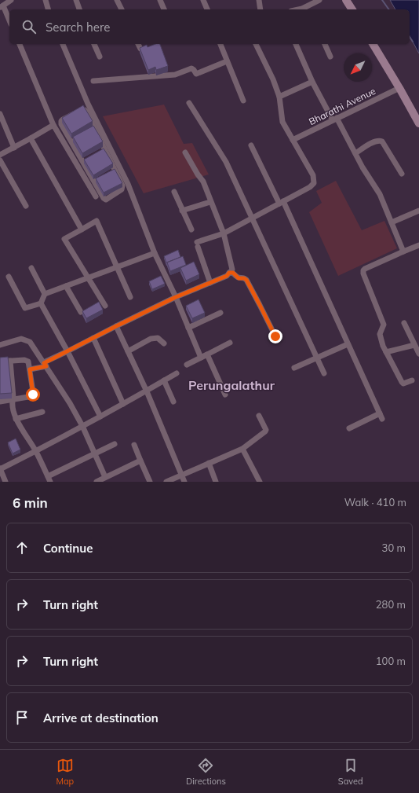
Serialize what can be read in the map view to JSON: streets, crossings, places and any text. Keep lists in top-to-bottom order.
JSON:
{
  "streets": {
    "street": ["Bharathi Avenue"]
  },
  "districts": ["Perungalathur"],
  "north": "bottom left",
  "page": {
    "search": "Search here",
    "heading": ["6 min", "Walk · 410 m"],
    "list": [
      ["Continue", "30 m"],
      ["Turn right", "280 m"],
      ["Turn right", "100 m"],
      "Arrive at destination"
    ],
    "nav": ["Map", "Directions", "Saved"]
  }
}
